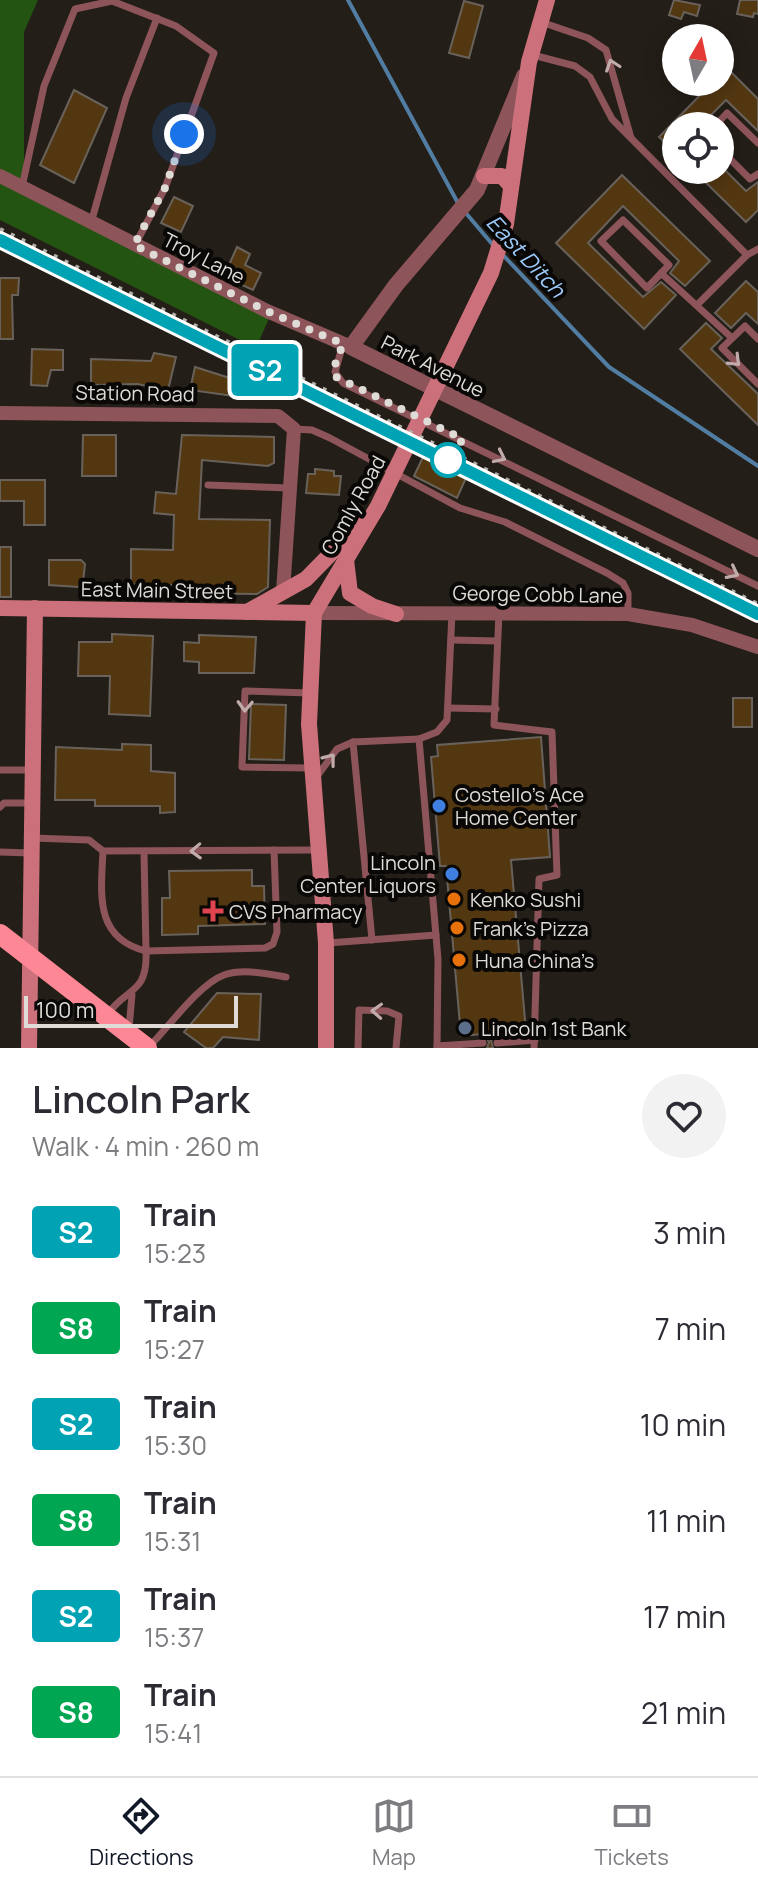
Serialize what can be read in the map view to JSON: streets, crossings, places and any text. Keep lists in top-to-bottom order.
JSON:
{
  "streets": {
    "main road": ["Comly Road", "East Main Street"],
    "street": [
      "Troy Lane",
      "Park Avenue",
      "Station Road",
      "George Cobb Lane"
    ]
  },
  "crossings": [
    ["Troy Lane", "Park Avenue"],
    ["Park Avenue", "Comly Road"],
    ["Comly Road", "East Main Street"],
    ["Comly Road", "George Cobb Lane"],
    ["East Main Street", "George Cobb Lane"]
  ],
  "water": ["East Ditch"],
  "places": {
    "other": [
      "Costello's Ace Home Center",
      "Lincoln Center Liquors",
      "Kenko Sushi",
      "Frank's Pizza",
      "Huna China’s",
      "Lincoln 1st Bank"
    ],
    "health": ["CVS Pharmacy"]
  },
  "scale_bar": "100 m",
  "north": "top",
  "page": {
    "on_map": "S2",
    "scale": "100 m",
    "heading": ["Lincoln Park", "Walk · 4 min · 260 m"],
    "list": [
      {
        "mark": "S2",
        "name": "Train",
        "note": "15:23",
        "value": "3 min"
      },
      {
        "mark": "S8",
        "name": "Train",
        "note": "15:27",
        "value": "7 min"
      },
      {
        "mark": "S2",
        "name": "Train",
        "note": "15:30",
        "value": "10 min"
      },
      {
        "mark": "S8",
        "name": "Train",
        "note": "15:31",
        "value": "11 min"
      },
      {
        "mark": "S2",
        "name": "Train",
        "note": "15:37",
        "value": "17 min"
      },
      {
        "mark": "S8",
        "name": "Train",
        "note": "15:41",
        "value": "21 min"
      }
    ],
    "tabs": ["Directions", "Map", "Tickets"]
  }
}
